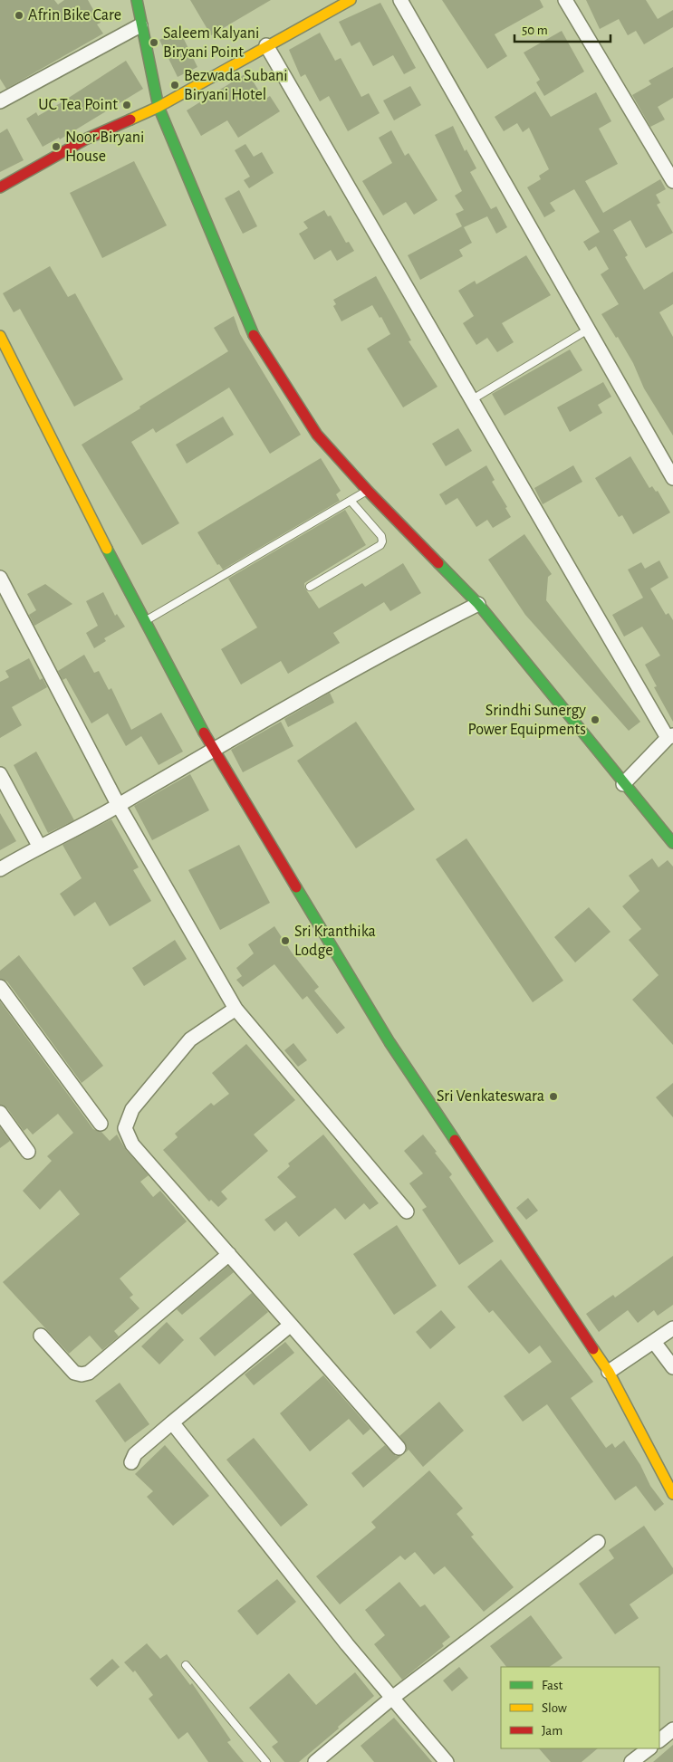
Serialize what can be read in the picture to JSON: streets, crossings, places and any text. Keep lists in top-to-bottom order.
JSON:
{
  "places": [
    "Afrin Bike Care",
    "Saleem Kalyani Biryani Point",
    "Bezwada Subani Biryani Hotel",
    "UC Tea Point",
    "Noor Biryani House",
    "Srindhi Sunergy Power Equipments",
    "Sri Kranthika Lodge",
    "Sri Venkateswara"
  ],
  "legend": ["Fast", "Slow", "Jam"],
  "scale_bar": "50 m"
}
